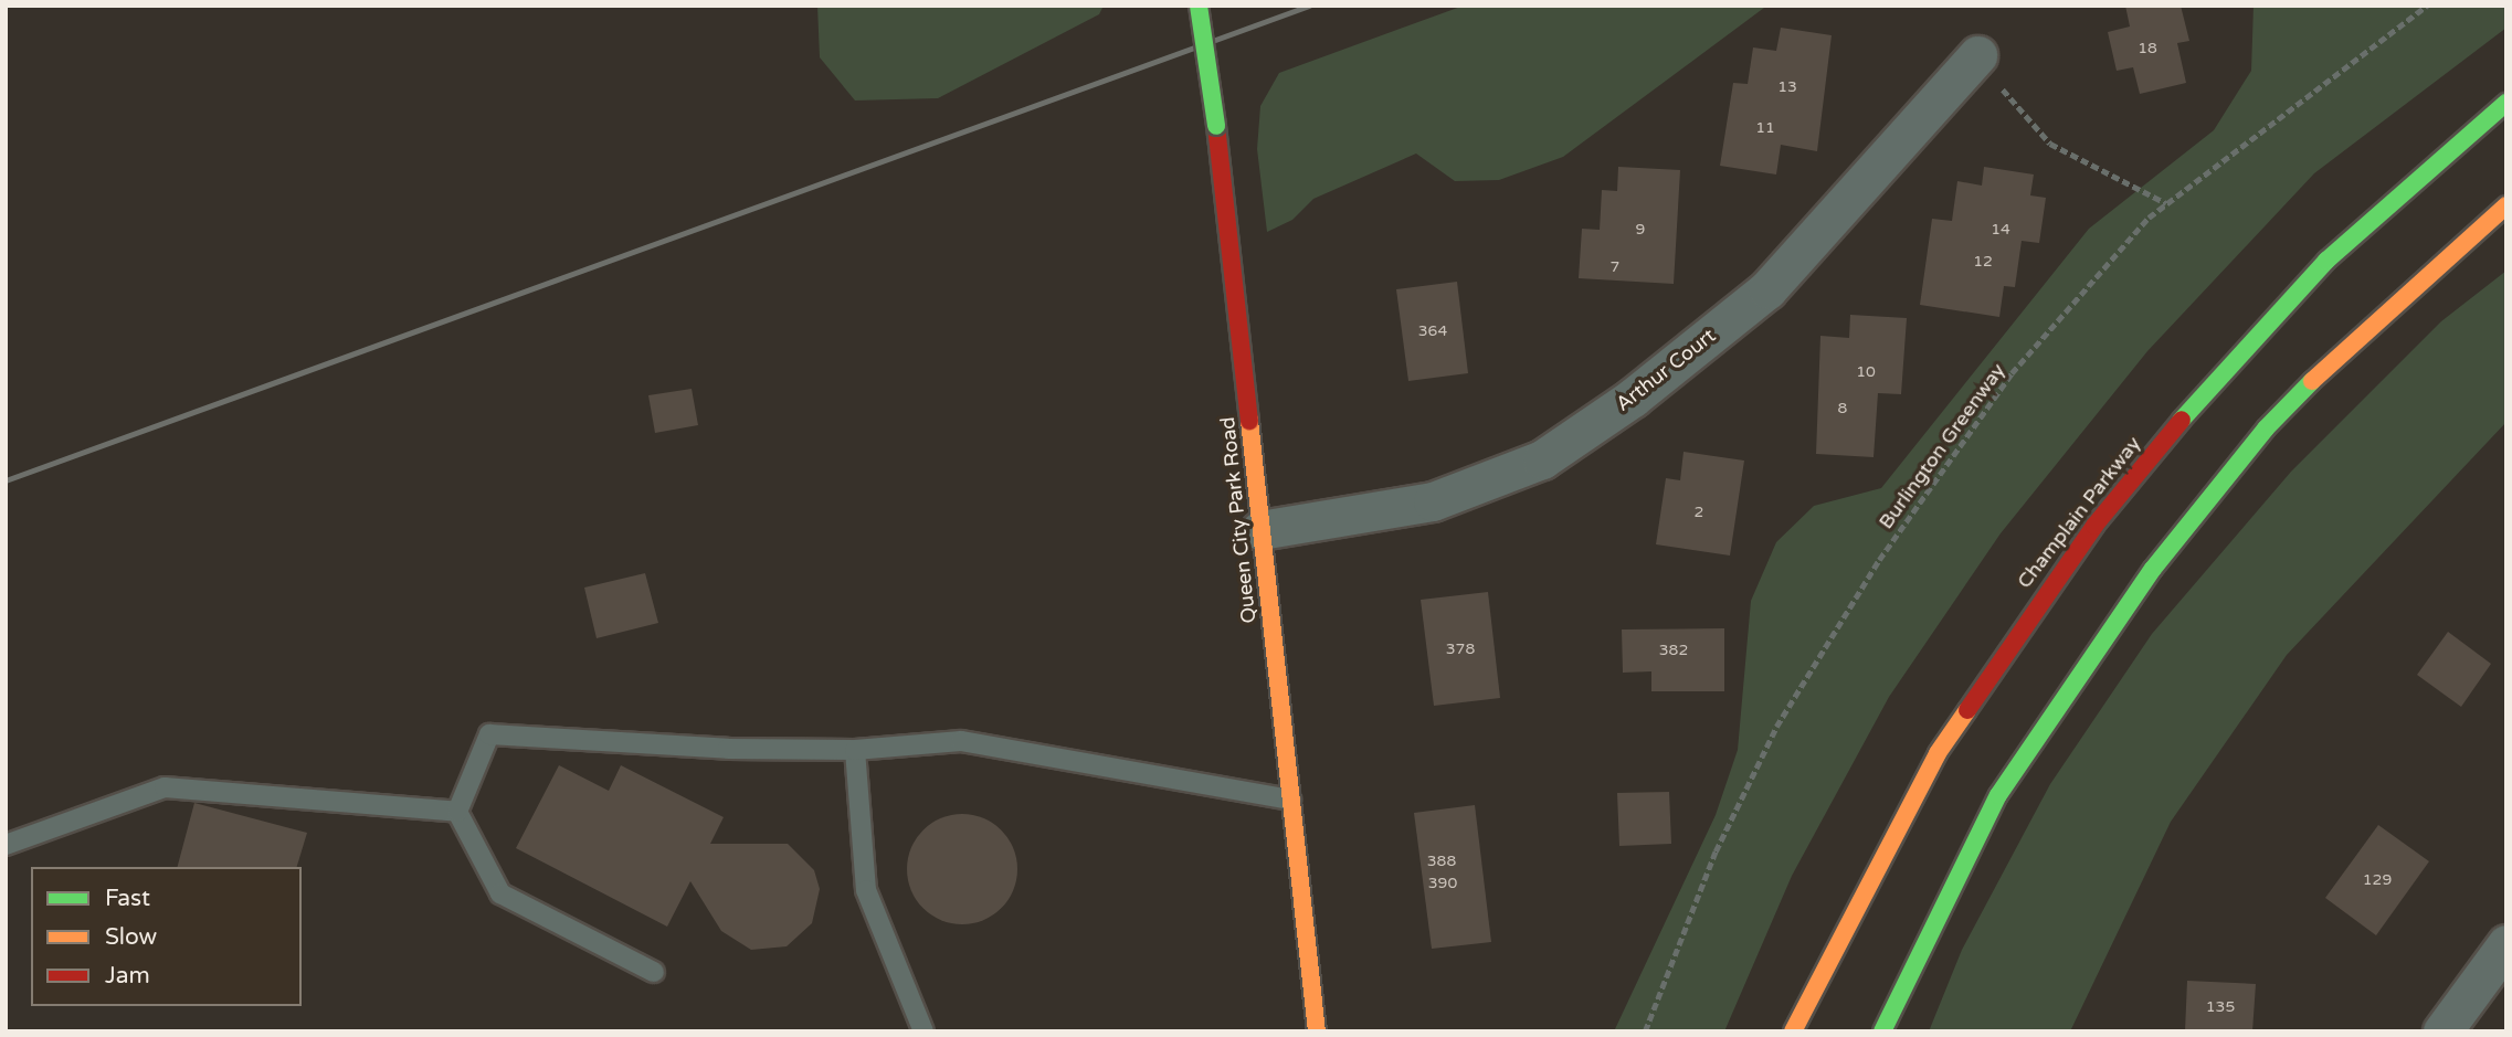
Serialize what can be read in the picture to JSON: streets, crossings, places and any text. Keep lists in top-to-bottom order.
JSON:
{
  "streets": {
    "main road": ["Champlain Parkway", "Queen City Park Road"],
    "street": ["Arthur Court"],
    "path": ["Burlington Greenway"]
  },
  "crossings": [
    ["Arthur Court", "Queen City Park Road"]
  ],
  "house_numbers": [
    "18",
    "13",
    "11",
    "9",
    "14",
    "12",
    "7",
    "364",
    "10",
    "8",
    "2",
    "378",
    "382",
    "388",
    "129",
    "390",
    "135"
  ],
  "legend": ["Fast", "Slow", "Jam"]
}
